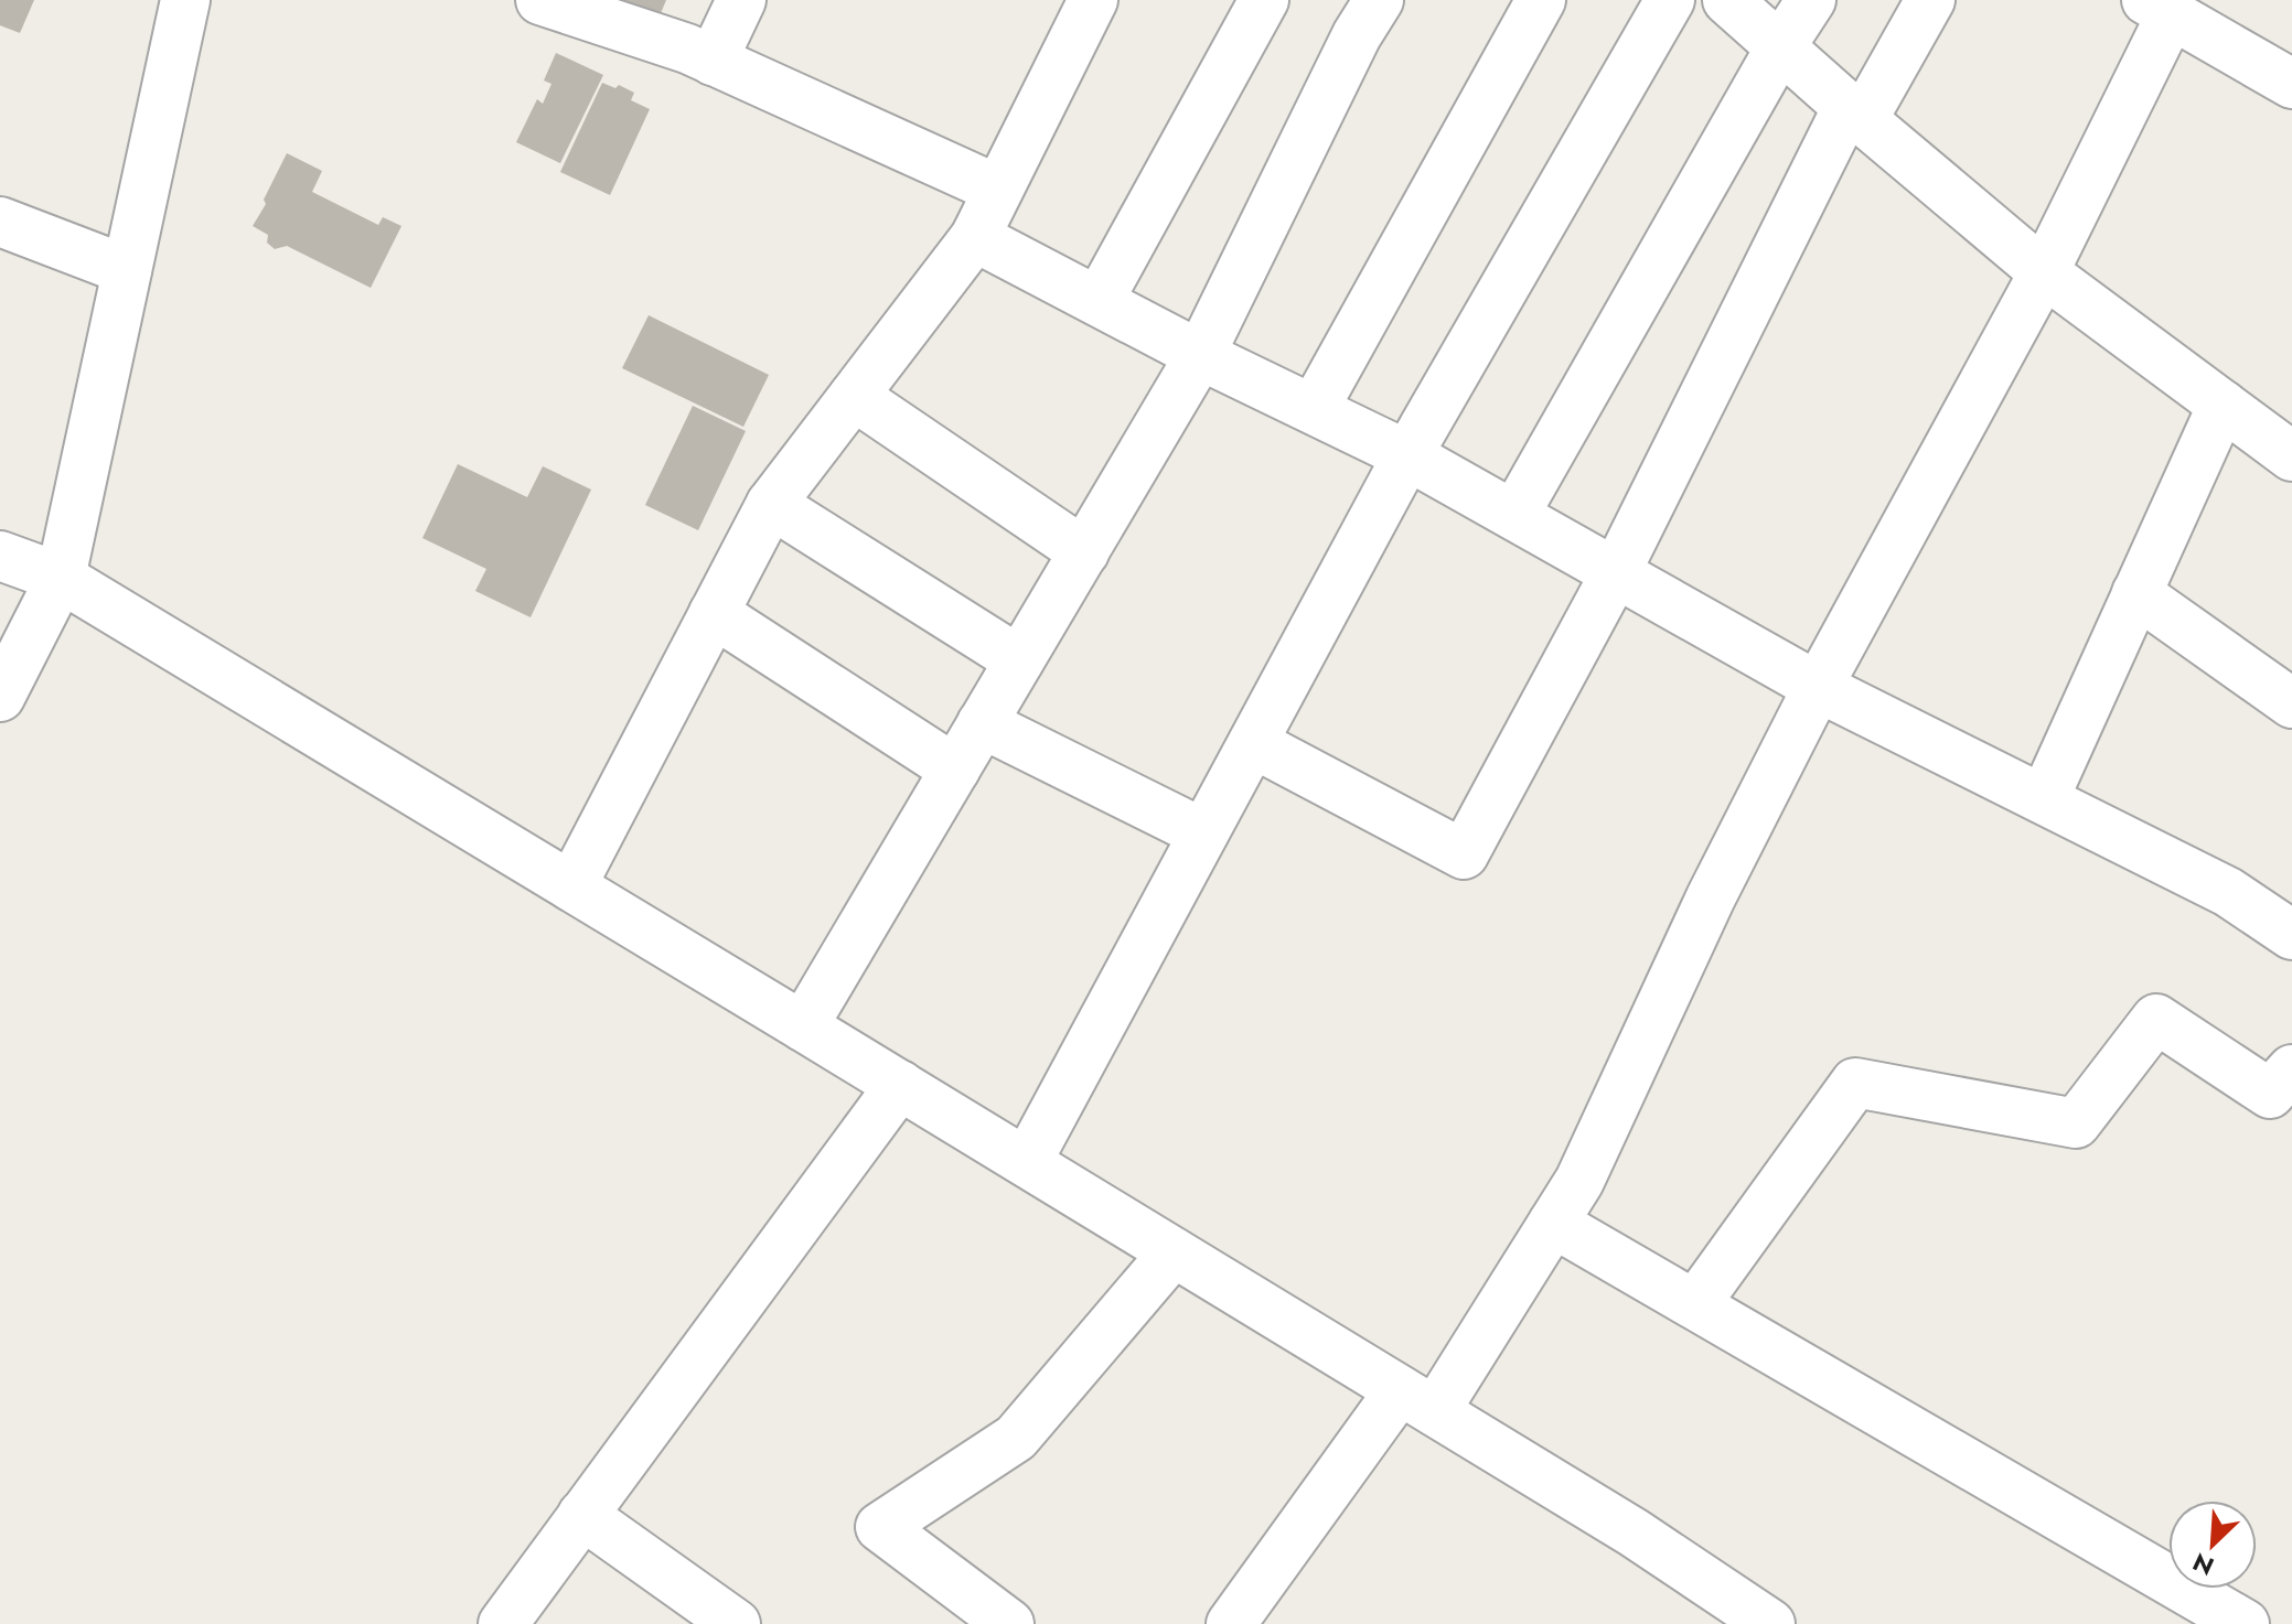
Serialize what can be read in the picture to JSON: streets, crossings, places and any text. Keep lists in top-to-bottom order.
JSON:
{
  "north": "bottom left"
}
